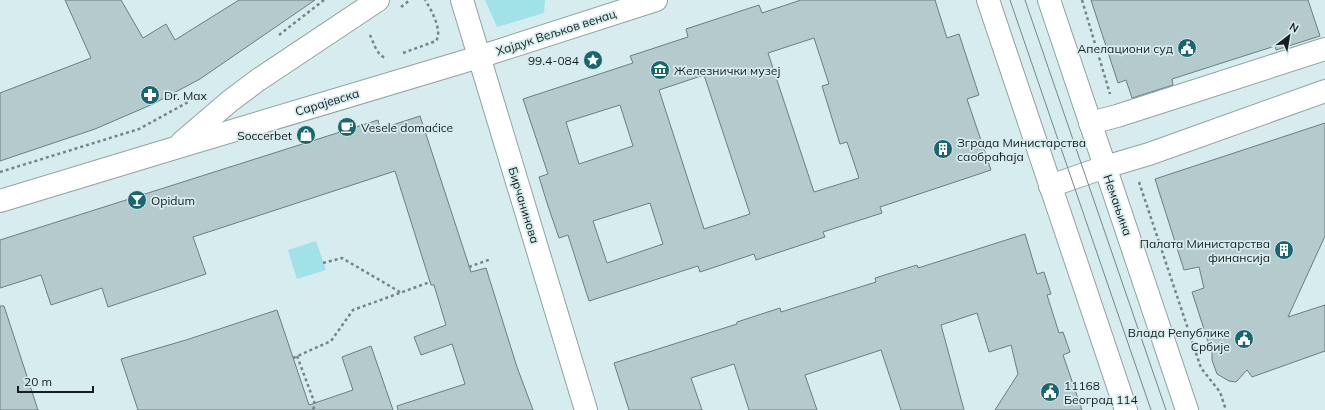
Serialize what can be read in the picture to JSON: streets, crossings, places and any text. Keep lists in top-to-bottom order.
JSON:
{
  "streets": {
    "street": [
      "Хајдук Вељков венац",
      "Сарајевска",
      "Бирчанинова",
      "Немањина"
    ]
  },
  "crossings": [
    ["Хајдук Вељков венац", "Сарајевска"],
    ["Хајдук Вељков венац", "Бирчанинова"],
    ["Сарајевска", "Бирчанинова"]
  ],
  "places": {
    "public building": ["Апелациони суд", "Влада Републике Србије", "11168 Београд 114"],
    "place": ["99.4-084"],
    "museum": ["Железнички музеј"],
    "pharmacy": ["Dr. Max"],
    "cafe": ["Vesele domaćice"],
    "shop": ["Soccerbet"],
    "building": ["Зграда Министарства саобраћаја", "Палата Министарства финансија"],
    "bar": ["Opidum"]
  },
  "scale_bar": "20 m",
  "north": "top right"
}
